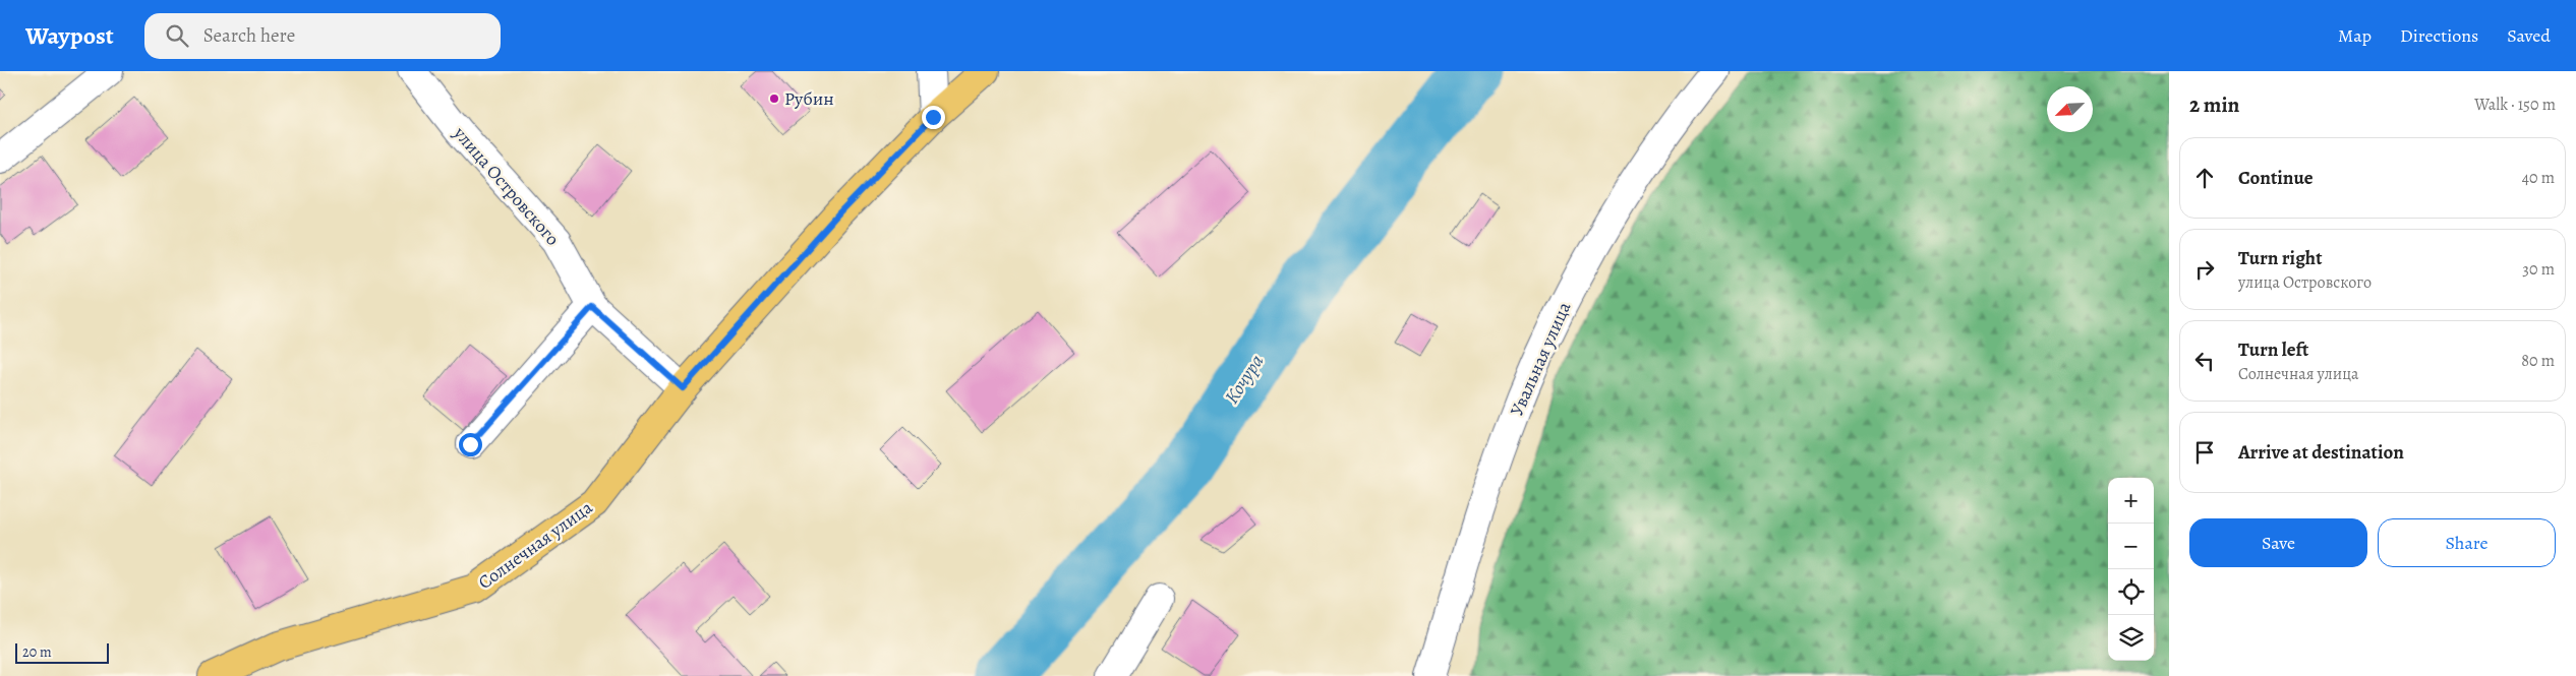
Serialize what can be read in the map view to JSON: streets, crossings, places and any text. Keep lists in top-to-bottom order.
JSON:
{
  "streets": {
    "main road": ["Солнечная улица"],
    "street": ["улица Островского", "Увальная улица"]
  },
  "crossings": [
    ["улица Островского", "Солнечная улица"]
  ],
  "water": ["Кочура"],
  "places": ["Рубин"],
  "scale_bar": "20 m",
  "north": "bottom left",
  "page": {
    "header": "Waypost",
    "search": "Search here",
    "nav": ["Map", "Directions", "Saved"],
    "heading": ["2 min", "Walk · 150 m"],
    "list": [
      ["Continue", "40 m"],
      ["Turn right", "улица Островского", "30 m"],
      ["Turn left", "Солнечная улица", "80 m"],
      "Arrive at destination"
    ],
    "map_buttons": ["+", "−"],
    "buttons": ["Save", "Share"],
    "scale": "20 m"
  }
}
